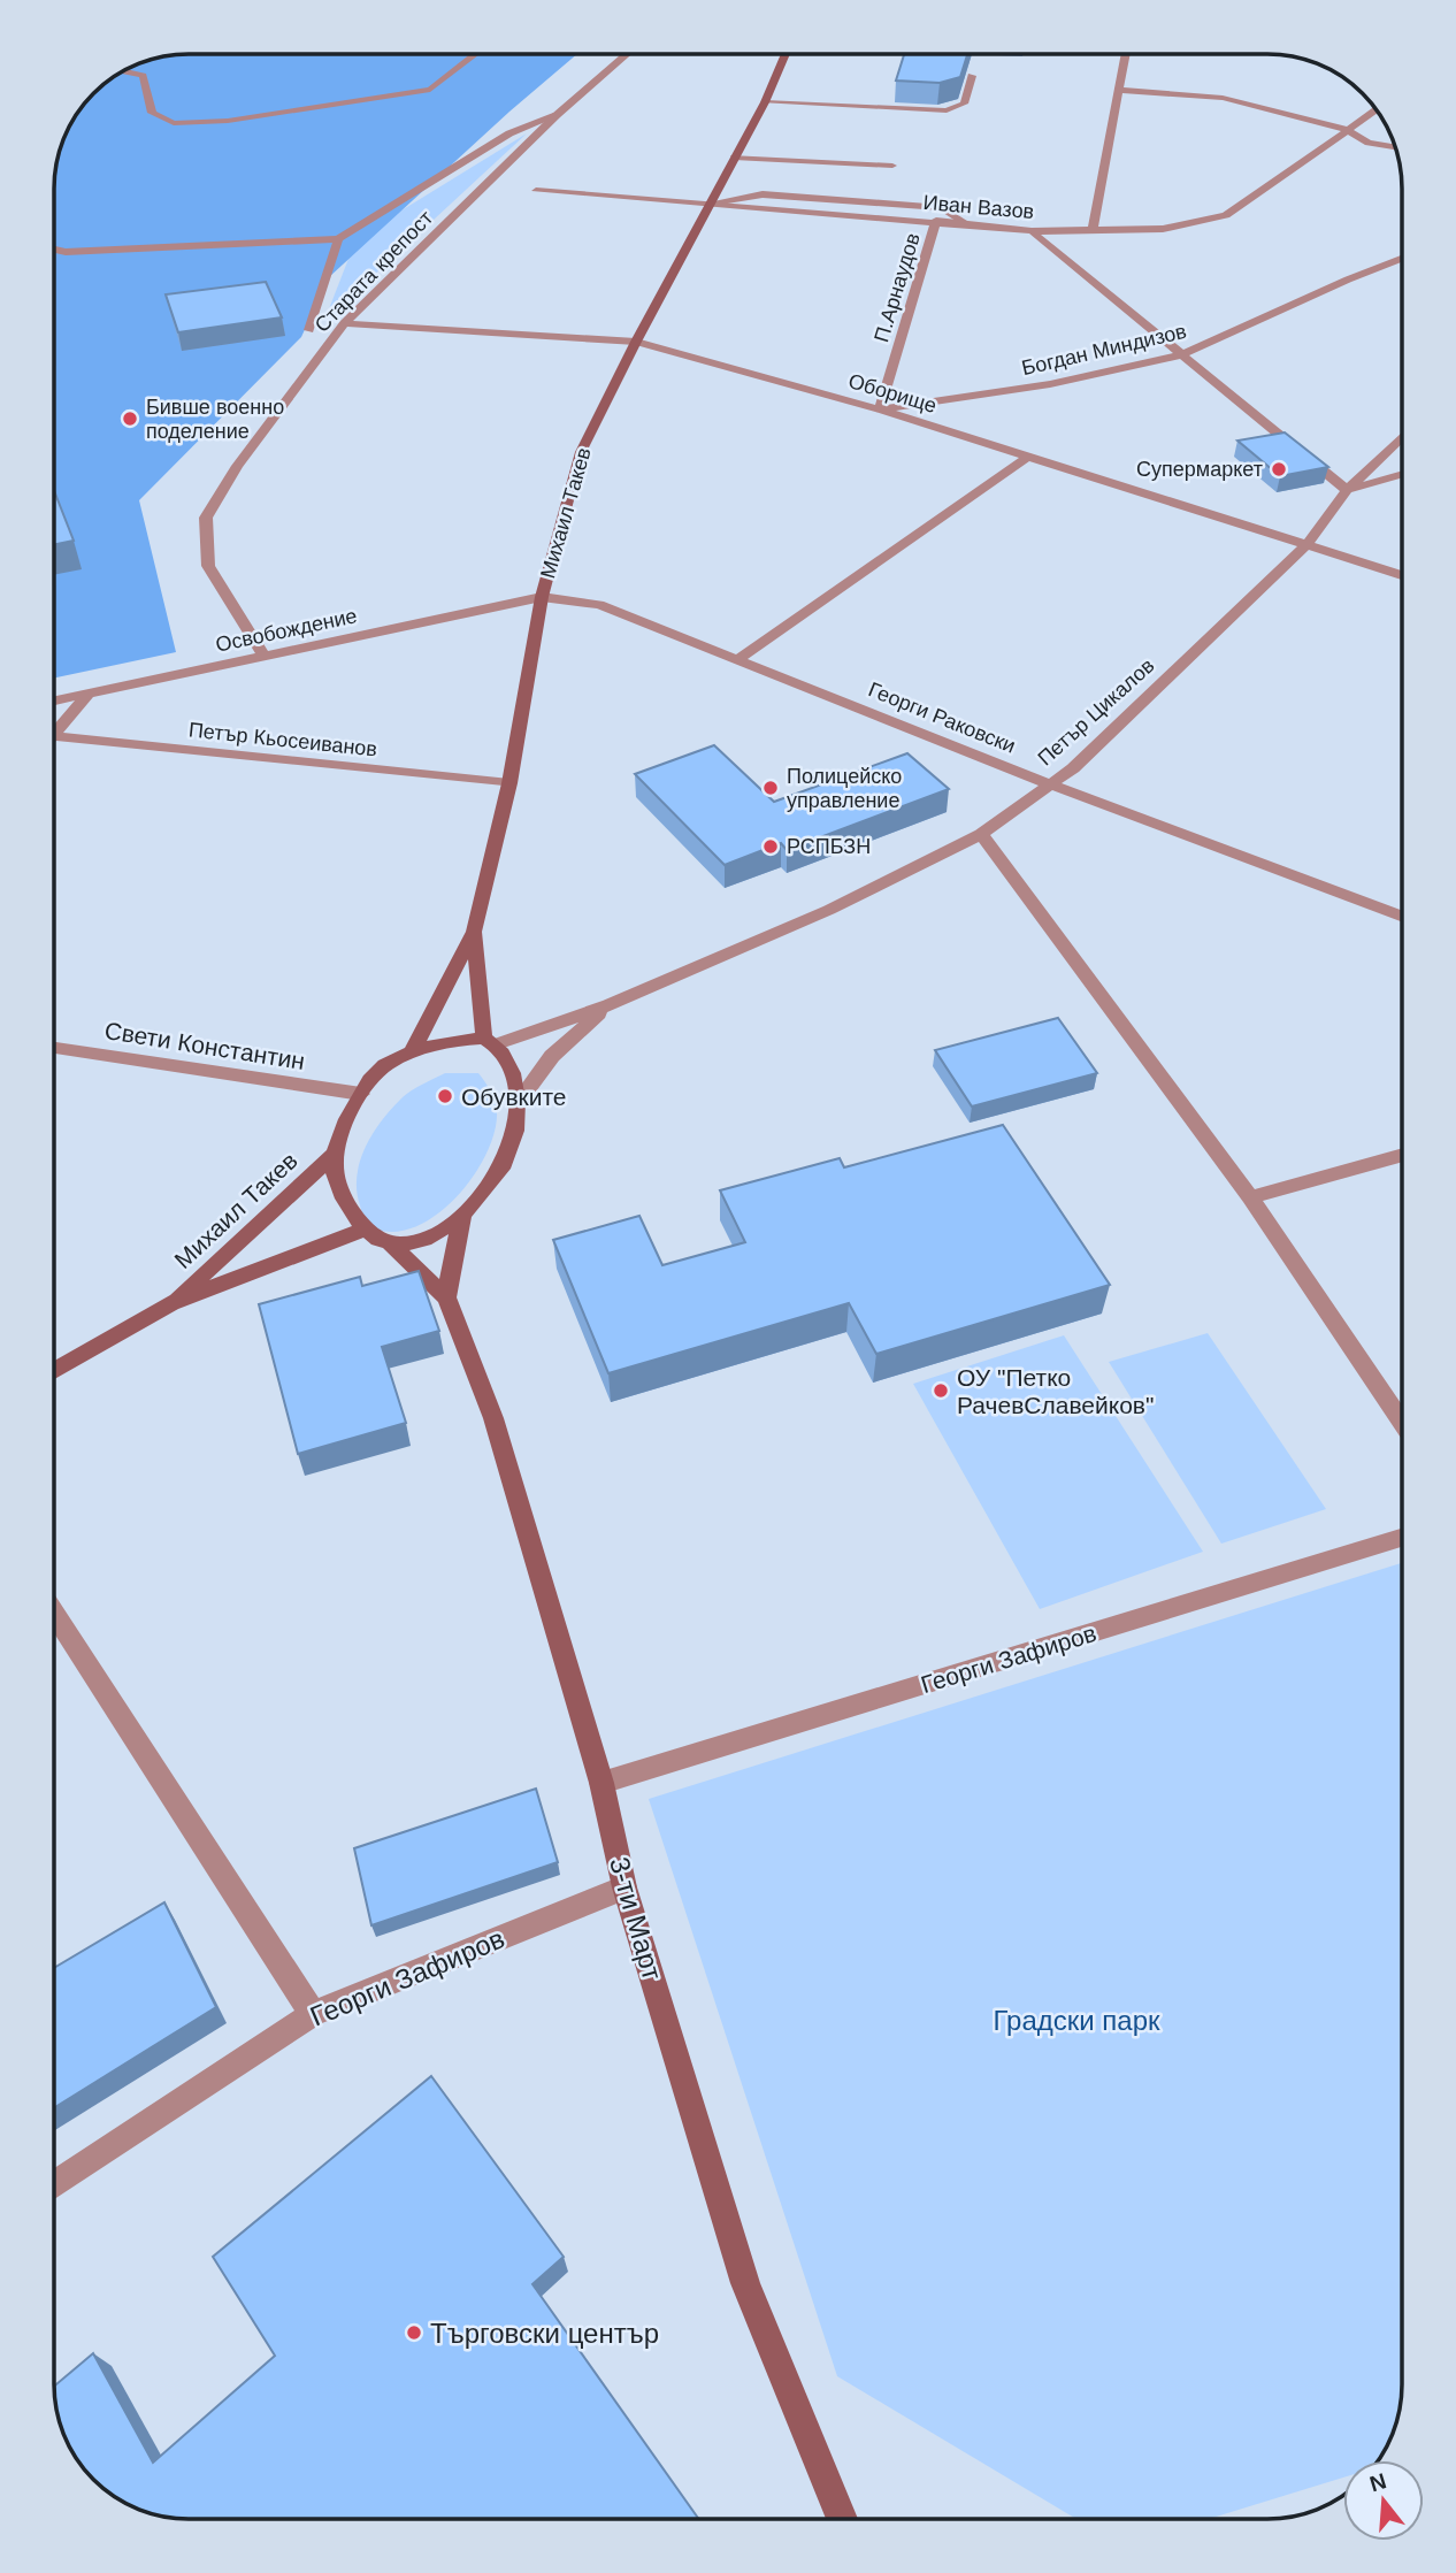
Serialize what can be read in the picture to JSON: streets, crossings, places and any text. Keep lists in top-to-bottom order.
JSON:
{
  "streets": {
    "main road": ["Михаил Такев", "3-ти Март"],
    "street": [
      "Иван Вазов",
      "Старата крепост",
      "П.Арнаудов",
      "Богдан Миндизов",
      "Оборище",
      "Освобождение",
      "Петър Цикалов",
      "Георги Раковски",
      "Петър Кьосеиванов",
      "Свети Константин",
      "Георги Зафиров"
    ]
  },
  "crossings": [
    ["Иван Вазов", "П.Арнаудов"],
    ["Иван Вазов", "Михаил Такев"],
    ["Старата крепост", "Оборище"],
    ["Старата крепост", "Освобождение"],
    ["П.Арнаудов", "Богдан Миндизов"],
    ["П.Арнаудов", "Оборище"],
    ["Богдан Миндизов", "Оборище"],
    ["Оборище", "Михаил Такев"],
    ["Оборище", "Петър Цикалов"],
    ["Михаил Такев", "Освобождение"],
    ["Михаил Такев", "Петър Цикалов"],
    ["Михаил Такев", "Георги Раковски"],
    ["Михаил Такев", "Петър Кьосеиванов"],
    ["Михаил Такев", "Свети Константин"],
    ["Освобождение", "Георги Раковски"],
    ["Петър Цикалов", "Георги Раковски"],
    ["Петър Цикалов", "Свети Константин"],
    ["Георги Зафиров", "3-ти Март"]
  ],
  "parks": ["Градски парк"],
  "places": [
    "Бивше военно поделение",
    "Супермаркет",
    "Полицейско управление",
    "РСПБЗН",
    "Обувките",
    "ОУ \"Петко РачевСлавейков\"",
    "Търговски център"
  ],
  "north": "top"
}
